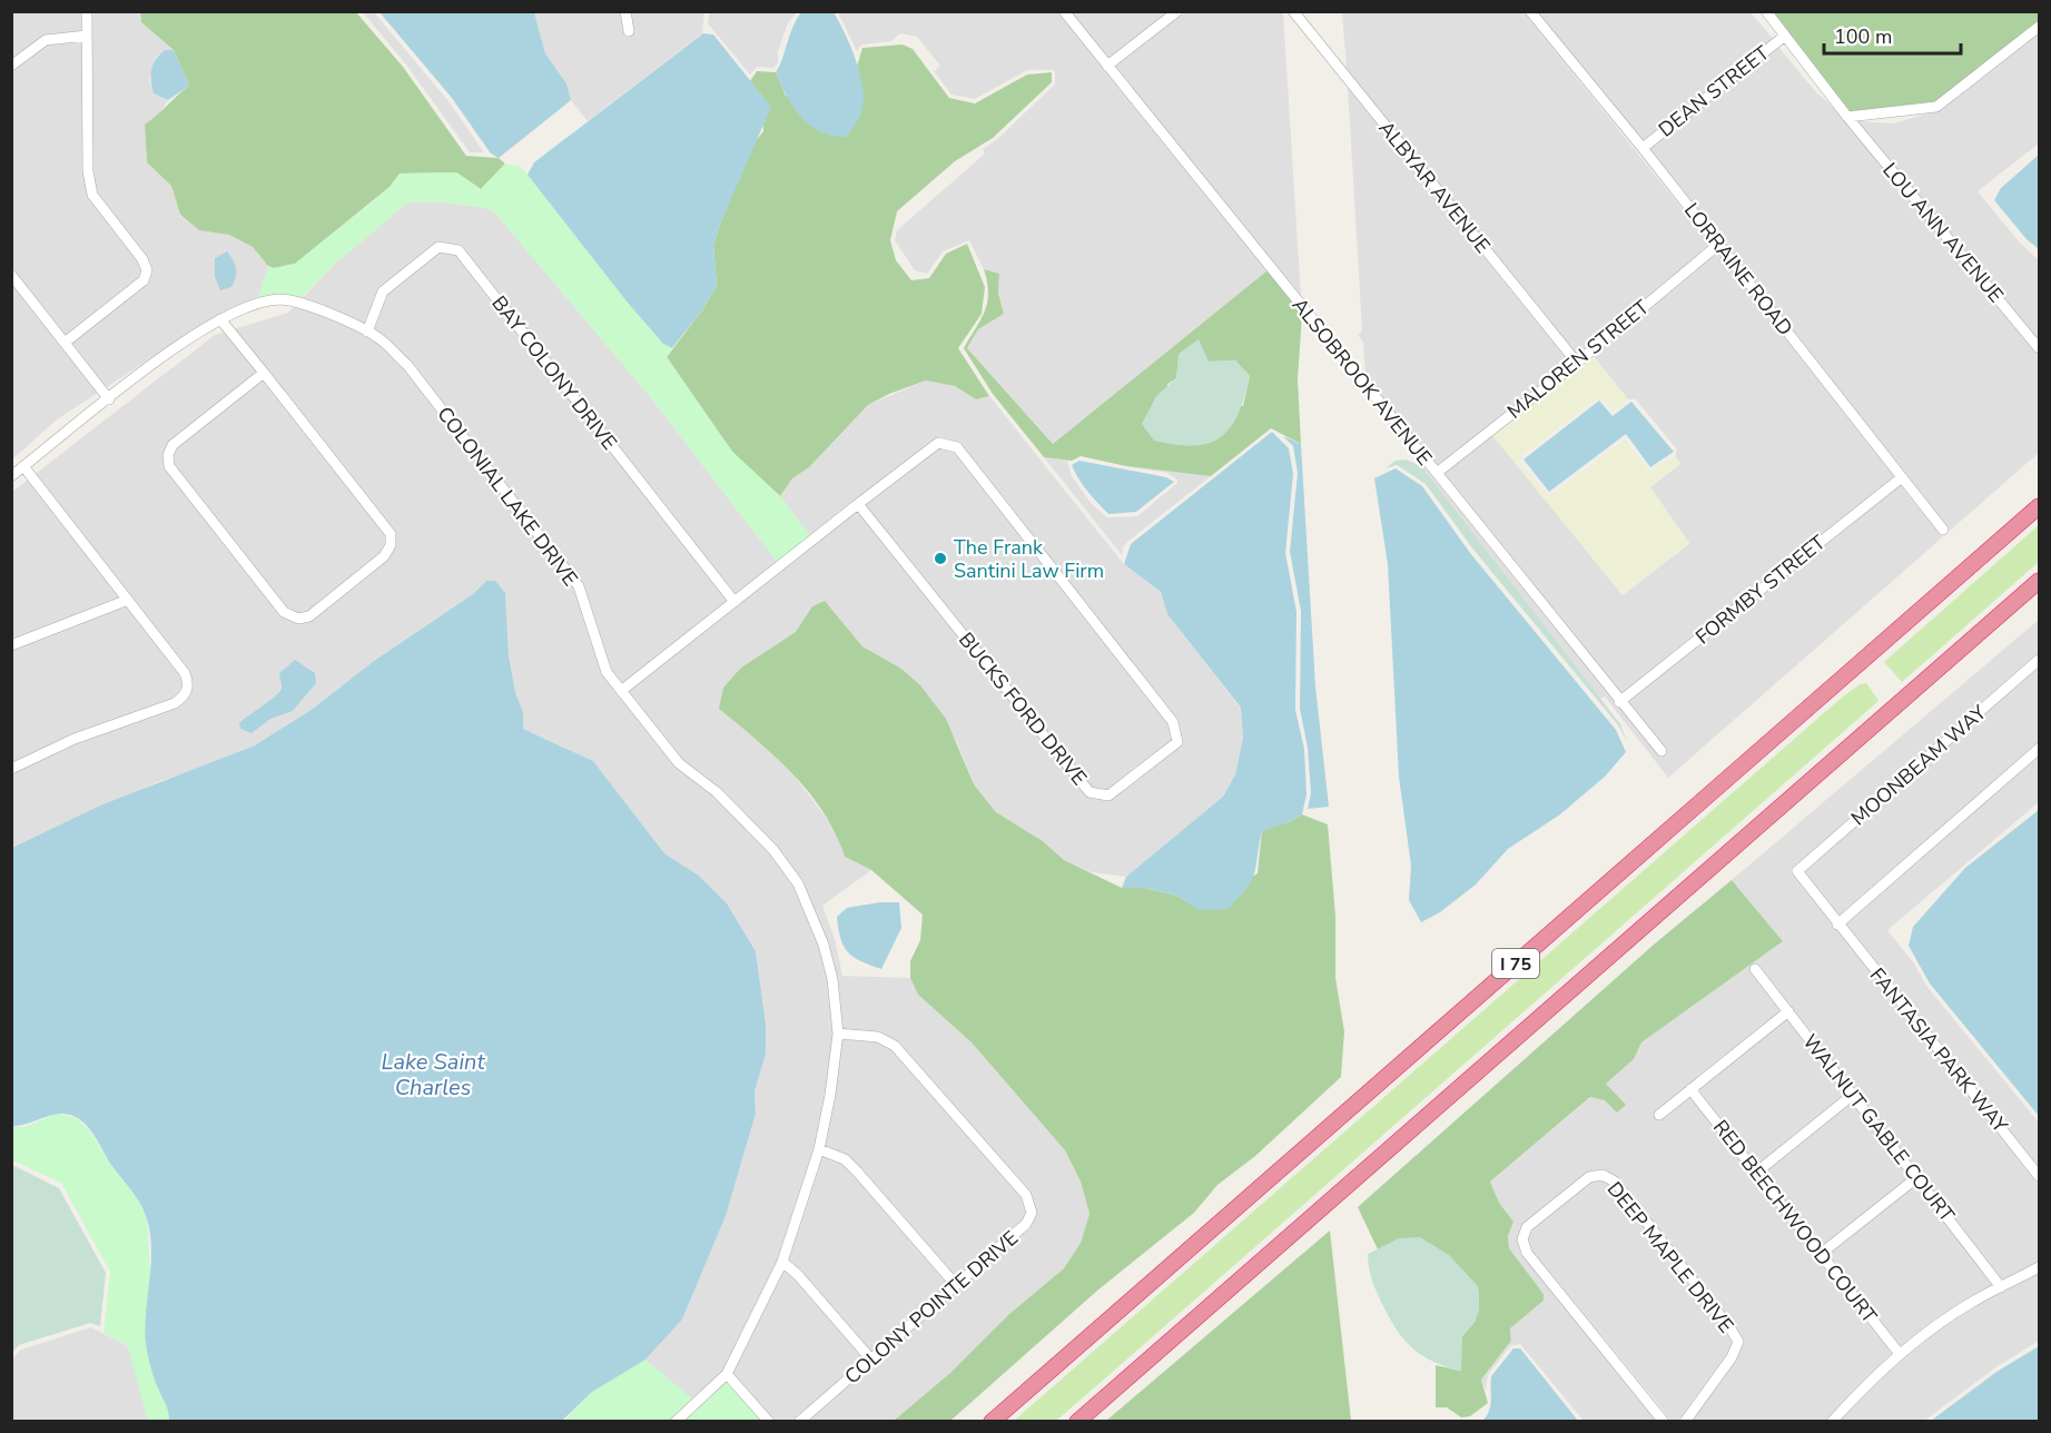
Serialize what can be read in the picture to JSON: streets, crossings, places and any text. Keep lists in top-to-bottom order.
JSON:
{
  "streets": {
    "highway": ["I 75"],
    "street": [
      "DEAN STREET",
      "ALBYAR AVENUE",
      "LOU ANN AVENUE",
      "LORRAINE ROAD",
      "MALOREN STREET",
      "BAY COLONY DRIVE",
      "ALSOBROOK AVENUE",
      "COLONIAL LAKE DRIVE",
      "FORMBY STREET",
      "BUCKS FORD DRIVE",
      "MOONBEAM WAY",
      "FANTASIA PARK WAY",
      "WALNUT GABLE COURT",
      "RED BEECHWOOD COURT",
      "DEEP MAPLE DRIVE",
      "COLONY POINTE DRIVE"
    ]
  },
  "crossings": [
    ["DEAN STREET", "LOU ANN AVENUE"],
    ["DEAN STREET", "LORRAINE ROAD"],
    ["ALBYAR AVENUE", "MALOREN STREET"],
    ["LORRAINE ROAD", "MALOREN STREET"],
    ["LORRAINE ROAD", "FORMBY STREET"],
    ["MALOREN STREET", "ALSOBROOK AVENUE"],
    ["BAY COLONY DRIVE", "COLONIAL LAKE DRIVE"],
    ["BAY COLONY DRIVE", "BUCKS FORD DRIVE"],
    ["ALSOBROOK AVENUE", "FORMBY STREET"],
    ["COLONIAL LAKE DRIVE", "BUCKS FORD DRIVE"],
    ["COLONIAL LAKE DRIVE", "COLONY POINTE DRIVE"],
    ["MOONBEAM WAY", "FANTASIA PARK WAY"]
  ],
  "water": ["Lake Saint Charles"],
  "places": ["The Frank Santini Law Firm"],
  "scale_bar": "100 m"
}
